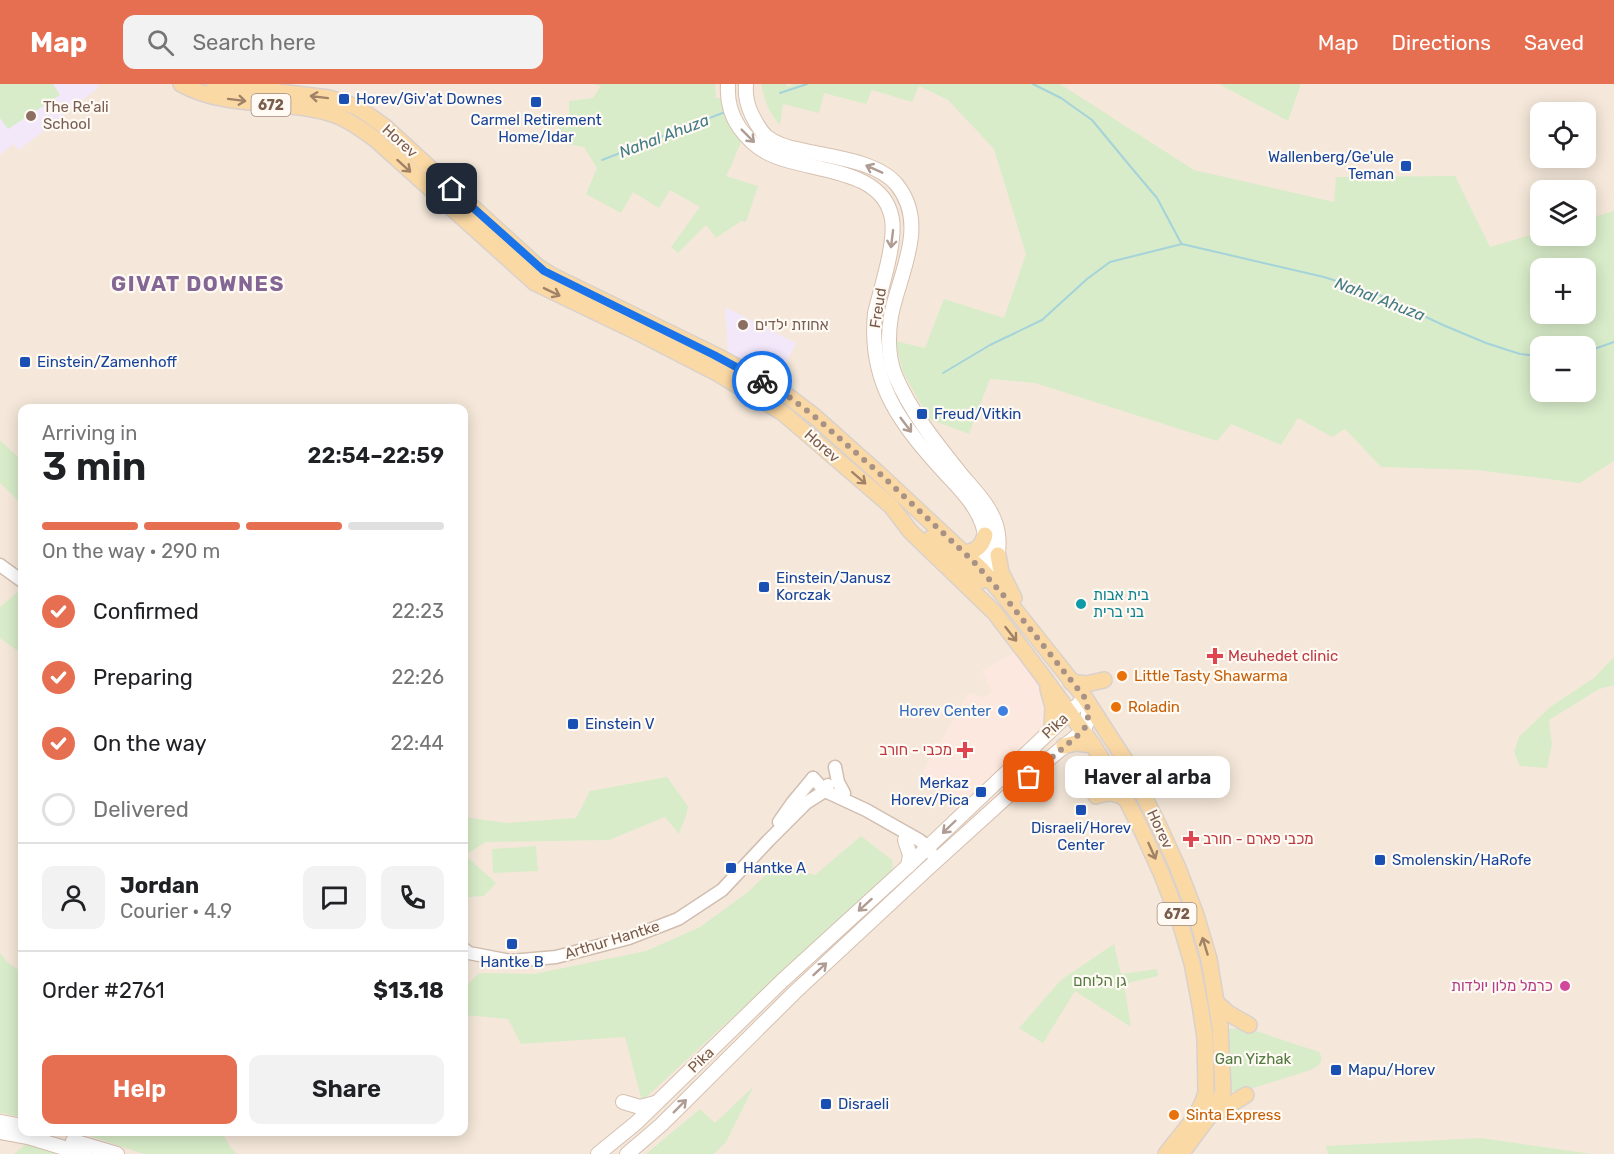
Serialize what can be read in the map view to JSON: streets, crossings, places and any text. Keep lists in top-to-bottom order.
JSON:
{
  "streets": {
    "main road": [
      "672",
      "Horev",
      "Freud",
      "Pika"
    ],
    "street": ["Arthur Hantke"]
  },
  "crossings": [
    ["672", "Horev"],
    ["Horev", "Freud"],
    ["Horev", "Pika"]
  ],
  "districts": ["GIVAT DOWNES"],
  "water": ["Nahal Ahuza"],
  "parks": ["גן הלוחם", "Gan Yizhak"],
  "places": {
    "transit": [
      "Horev/Giv'at Downes",
      "Carmel Retirement Home/Idar",
      "Wallenberg/Ge'ule Teman",
      "Einstein/Zamenhoff",
      "Freud/Vitkin",
      "Einstein/Janusz Korczak",
      "Einstein V",
      "Merkaz Horev/Pica",
      "Disraeli/Horev Center",
      "Smolenskin/HaRofe",
      "Hantke A",
      "Hantke B",
      "Mapu/Horev",
      "Disraeli"
    ],
    "other": [
      "The Re'ali School",
      "אחוזת ילדים",
      "בית אבות בני ברית",
      "Little Tasty Shawarma",
      "Roladin",
      "Horev Center",
      "Haver al arba",
      "כרמל מלון יולדות",
      "Sinta Express"
    ],
    "health": ["Meuhedet clinic", "מכבי - חורב", "מכבי פארם - חורב"]
  },
  "page": {
    "header": "Map",
    "search": "Search here",
    "nav": ["Map", "Directions", "Saved"],
    "map_buttons": ["+", "−"],
    "heading": ["3 min", "Arriving in", "22:54–22:59"],
    "panel": [
      "Jordan",
      "Courier · 4.9",
      "Order #2761",
      "$13.18"
    ],
    "bar": "On the way · 290 m",
    "list": [
      ["Confirmed", "22:23"],
      ["Preparing", "22:26"],
      ["On the way", "22:44"],
      "Delivered"
    ],
    "bubble": "Haver al arba",
    "buttons": ["Help", "Share"]
  }
}
